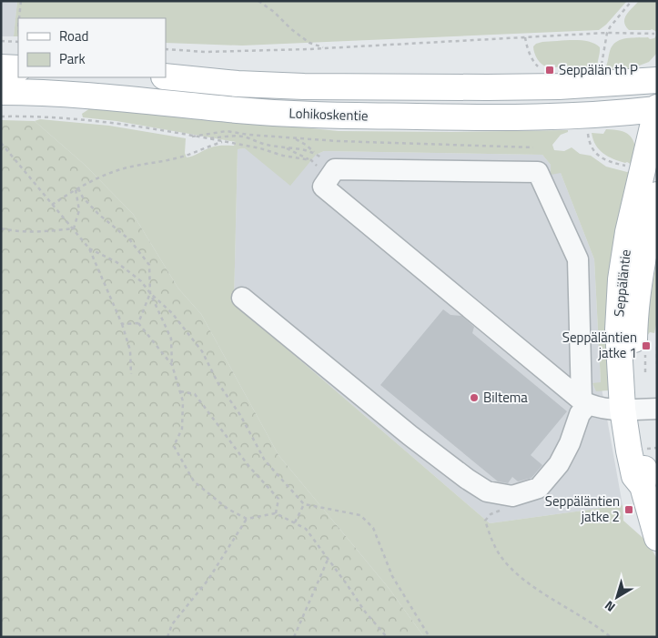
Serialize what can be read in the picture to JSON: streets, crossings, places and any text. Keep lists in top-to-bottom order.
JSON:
{
  "streets": {
    "main road": ["Lohikoskentie", "Seppäläntie"]
  },
  "crossings": [
    ["Lohikoskentie", "Seppäläntie"]
  ],
  "places": {
    "transit": ["Seppälän th P", "Seppäläntien jatke 1", "Seppäläntien jatke 2"],
    "other": ["Biltema"]
  },
  "legend": ["Road", "Park"],
  "north": "bottom left"
}
